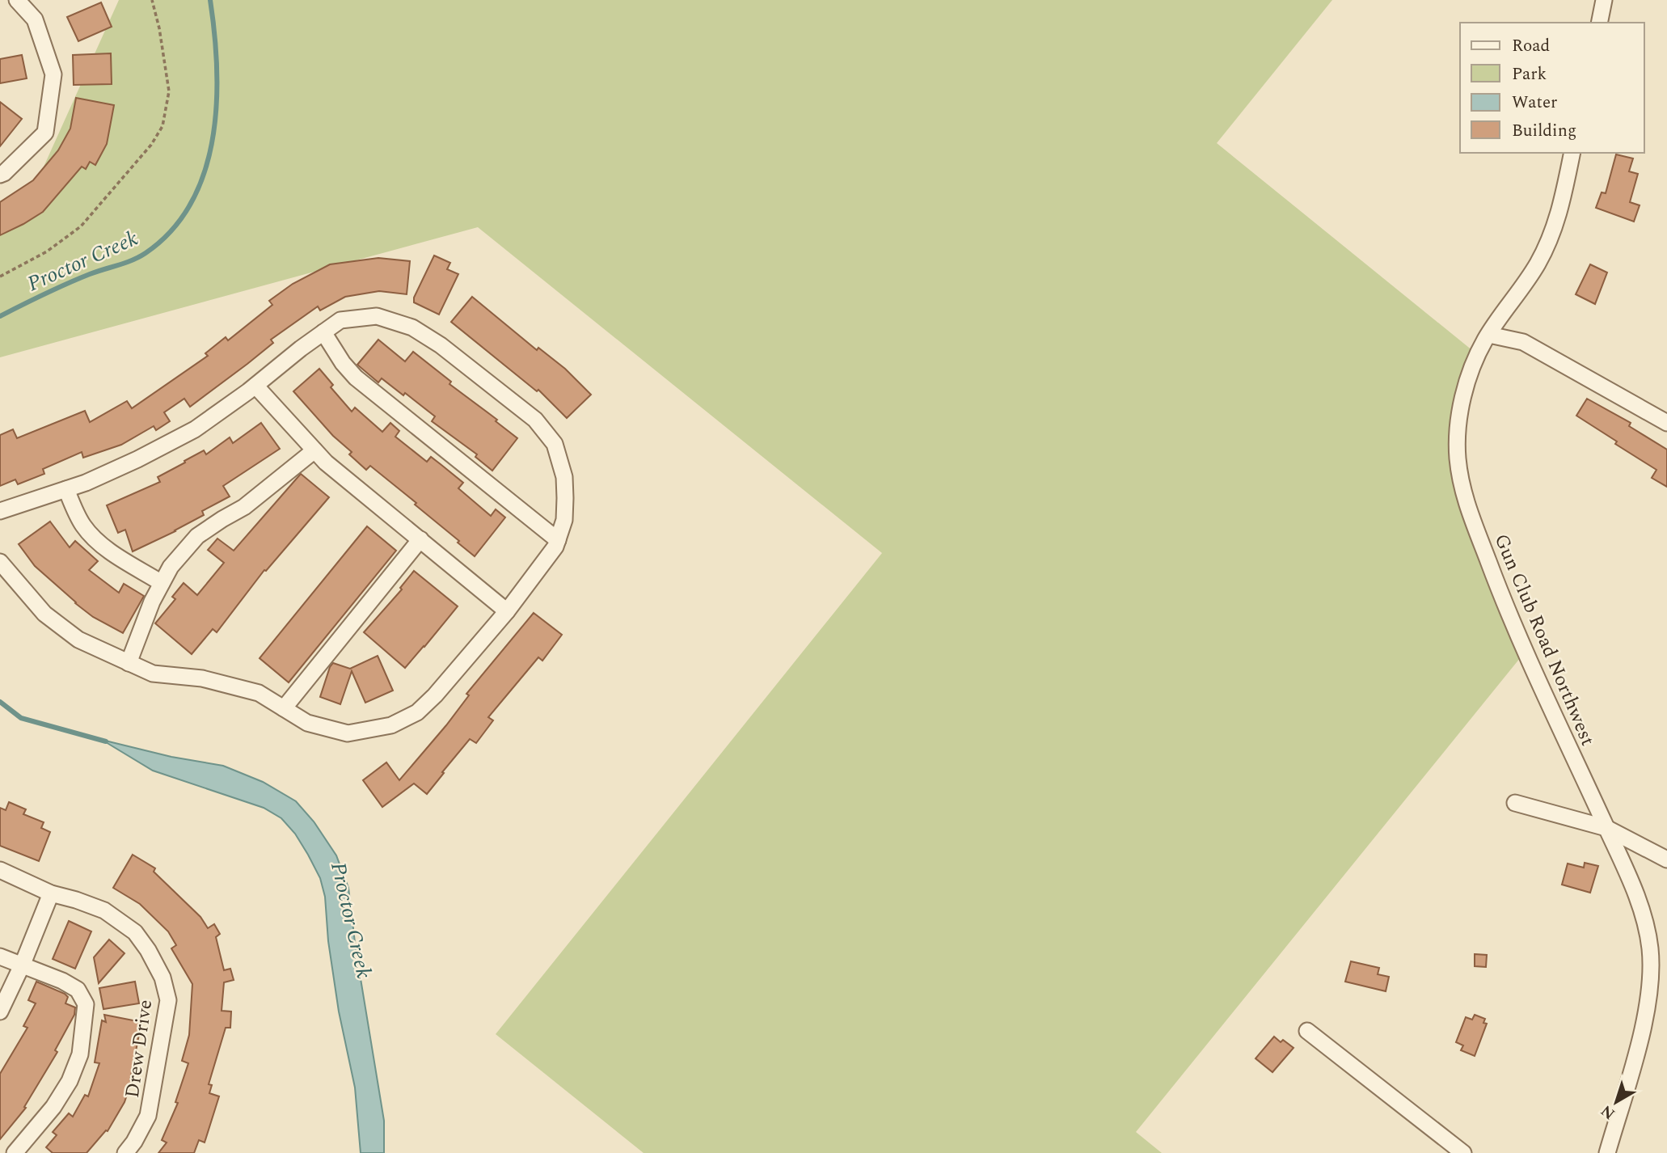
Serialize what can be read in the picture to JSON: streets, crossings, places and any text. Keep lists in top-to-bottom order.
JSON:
{
  "streets": {
    "street": ["Gun Club Road Northwest", "Drew Drive"]
  },
  "water": ["Proctor Creek"],
  "legend": [
    "Road",
    "Park",
    "Water",
    "Building"
  ],
  "north": "bottom left"
}
